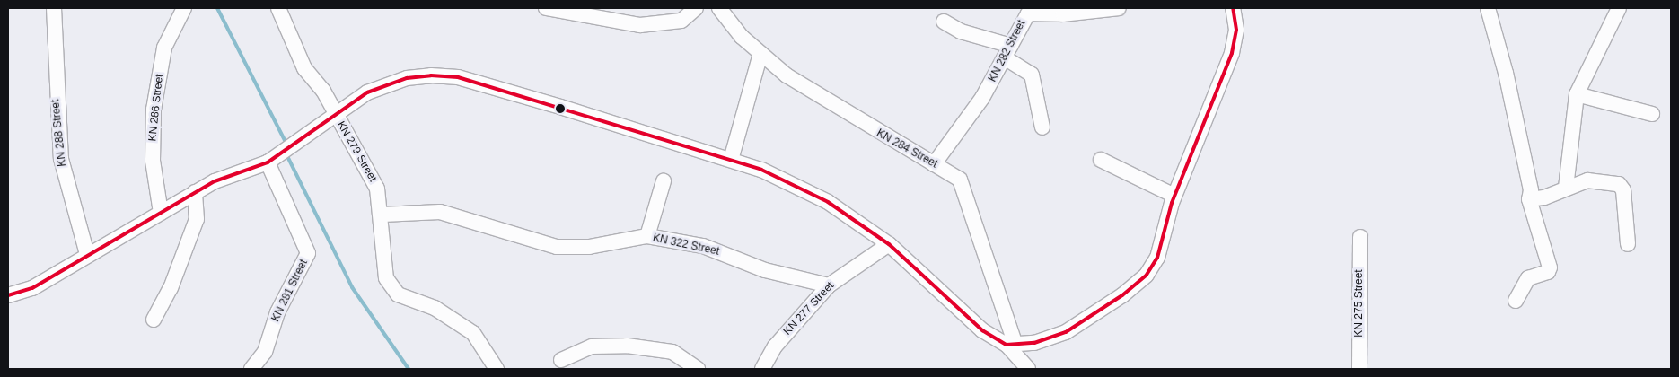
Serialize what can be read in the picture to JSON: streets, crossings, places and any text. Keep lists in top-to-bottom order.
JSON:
{
  "streets": {
    "street": [
      "KN 282 Street",
      "KN 286 Street",
      "KN 288 Street",
      "KN 284 Street",
      "KN 279 Street",
      "KN 322 Street",
      "KN 281 Street",
      "KN 275 Street",
      "KN 277 Street"
    ]
  },
  "crossings": [
    ["KN 282 Street", "KN 284 Street"],
    ["KN 279 Street", "KN 322 Street"],
    ["KN 322 Street", "KN 277 Street"]
  ]
}
